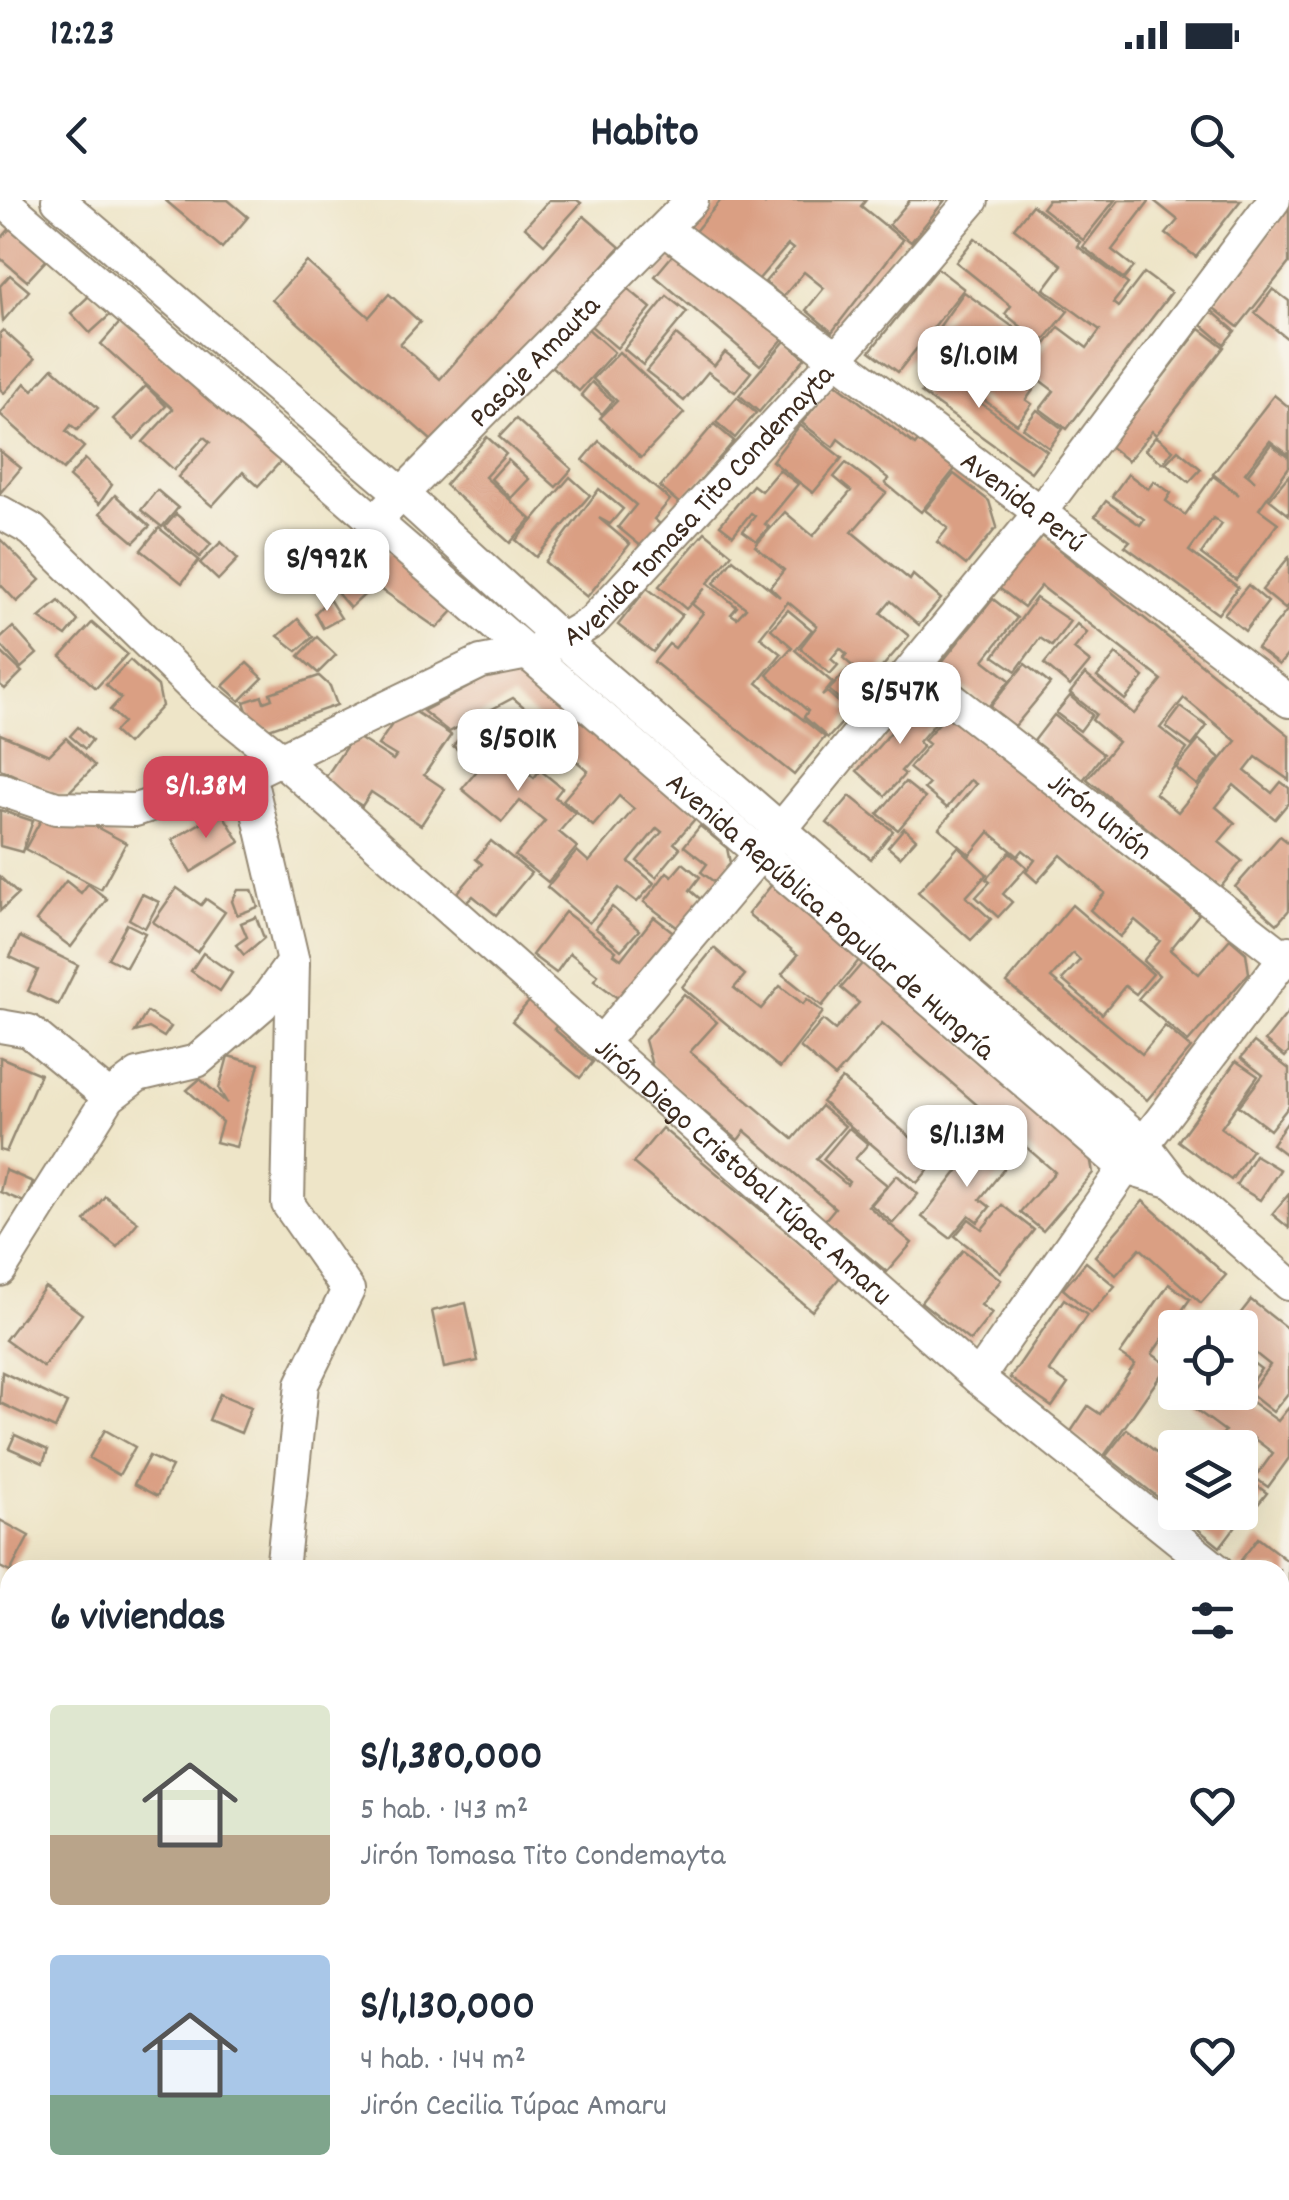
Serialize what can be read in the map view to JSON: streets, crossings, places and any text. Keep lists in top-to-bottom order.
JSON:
{
  "streets": {
    "street": [
      "Pasaje Amauta",
      "Avenida Tomasa Tito Condemayta",
      "Avenida Perú",
      "Jirón Unión",
      "Avenida República Popular de Hungría",
      "Jirón Diego Cristobal Túpac Amaru"
    ]
  },
  "crossings": [
    ["Pasaje Amauta", "Avenida Perú"],
    ["Pasaje Amauta", "Avenida República Popular de Hungría"],
    ["Avenida Tomasa Tito Condemayta", "Avenida Perú"],
    ["Avenida Tomasa Tito Condemayta", "Avenida República Popular de Hungría"],
    ["Avenida Tomasa Tito Condemayta", "Jirón Diego Cristobal Túpac Amaru"]
  ],
  "page": {
    "status": "12:23",
    "header": "Habito",
    "price": [
      "S/1.01M",
      "S/992K",
      "S/547K",
      "S/501K",
      "S/1.38M",
      "S/1.13M"
    ],
    "heading": "6 viviendas",
    "list": [
      {
        "name": "S/1,380,000",
        "note": "5 hab. · 143 m² · Jirón Tomasa Tito Condemayta"
      },
      {
        "name": "S/1,130,000",
        "note": "4 hab. · 144 m² · Jirón Cecilia Túpac Amaru"
      }
    ]
  }
}
